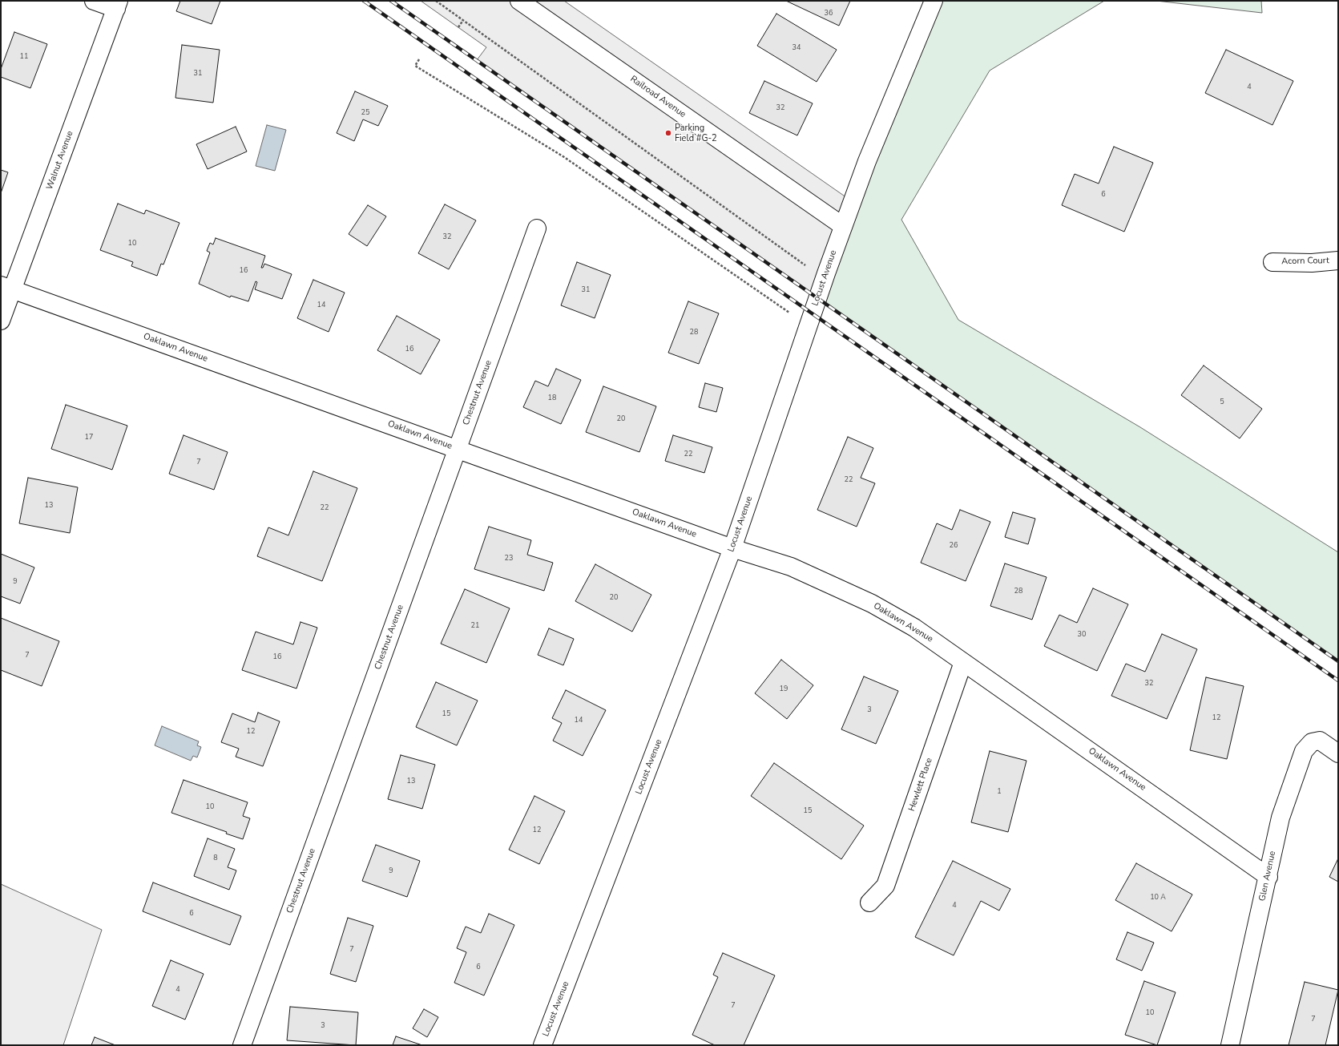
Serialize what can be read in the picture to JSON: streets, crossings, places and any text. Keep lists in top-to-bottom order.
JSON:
{
  "streets": {
    "street": [
      "Railroad Avenue",
      "Walnut Avenue",
      "Acorn Court",
      "Locust Avenue",
      "Oaklawn Avenue",
      "Chestnut Avenue",
      "Hewlett Place",
      "Glen Avenue"
    ]
  },
  "crossings": [
    ["Railroad Avenue", "Locust Avenue"],
    ["Walnut Avenue", "Oaklawn Avenue"],
    ["Locust Avenue", "Oaklawn Avenue"],
    ["Oaklawn Avenue", "Chestnut Avenue"],
    ["Oaklawn Avenue", "Hewlett Place"],
    ["Oaklawn Avenue", "Glen Avenue"]
  ],
  "places": ["Parking Field #G-2"],
  "house_numbers": [
    "36",
    "34",
    "11",
    "31",
    "4",
    "32",
    "25",
    "6",
    "32",
    "10",
    "16",
    "31",
    "14",
    "28",
    "16",
    "18",
    "5",
    "20",
    "17",
    "22",
    "7",
    "22",
    "13",
    "22",
    "26",
    "23",
    "9",
    "28",
    "20",
    "21",
    "30",
    "7",
    "16",
    "32",
    "19",
    "3",
    "15",
    "12",
    "14",
    "12",
    "13",
    "1",
    "10",
    "15",
    "12",
    "8",
    "9",
    "10 A",
    "4",
    "6",
    "7",
    "6",
    "4",
    "7",
    "10",
    "7",
    "3"
  ]
}
